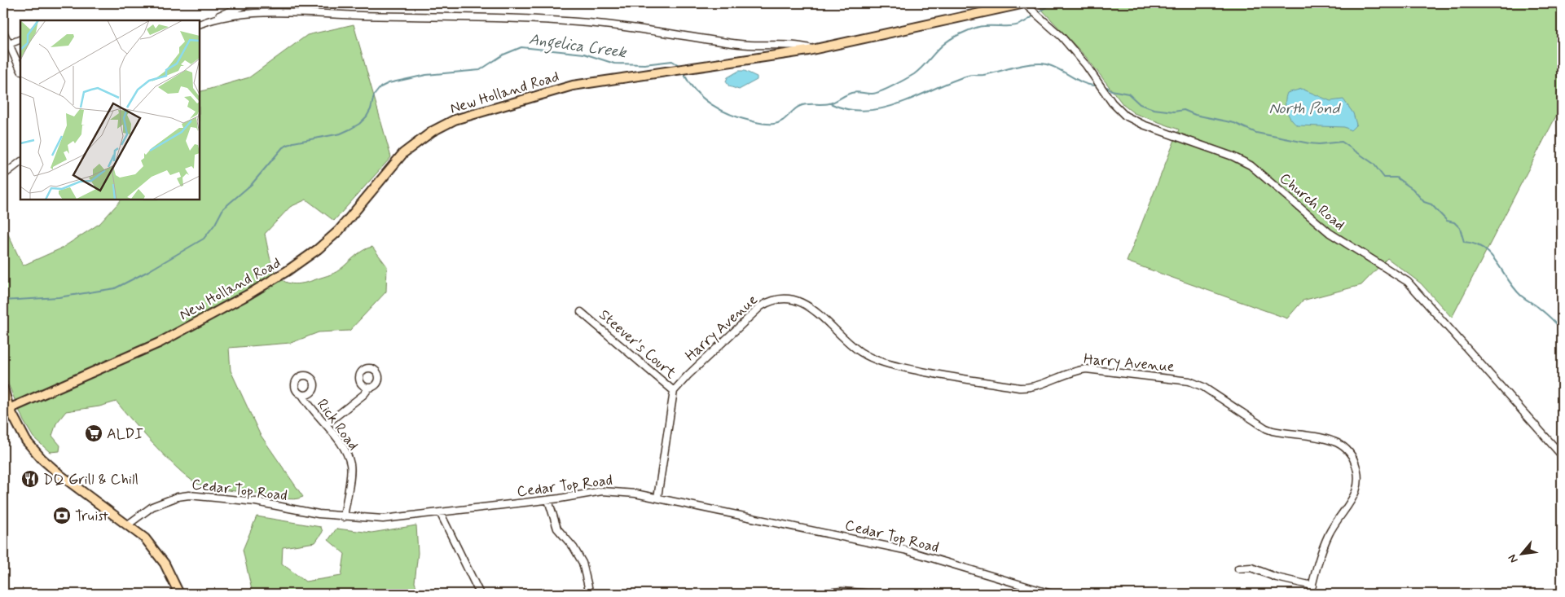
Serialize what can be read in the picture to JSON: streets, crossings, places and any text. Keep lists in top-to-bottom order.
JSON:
{
  "streets": {
    "main road": ["New Holland Road"],
    "street": [
      "Church Road",
      "Harry Avenue",
      "Steever's Court",
      "Rick Road",
      "Cedar Top Road"
    ]
  },
  "crossings": [
    ["New Holland Road", "Church Road"],
    ["Harry Avenue", "Steever's Court"],
    ["Steever's Court", "Cedar Top Road"],
    ["Rick Road", "Cedar Top Road"]
  ],
  "water": ["Angelica Creek", "North Pond"],
  "places": {
    "supermarket": ["ALDI"],
    "restaurant": ["DQ Grill & Chill"],
    "bank": ["Truist"]
  },
  "north": "bottom left"
}
